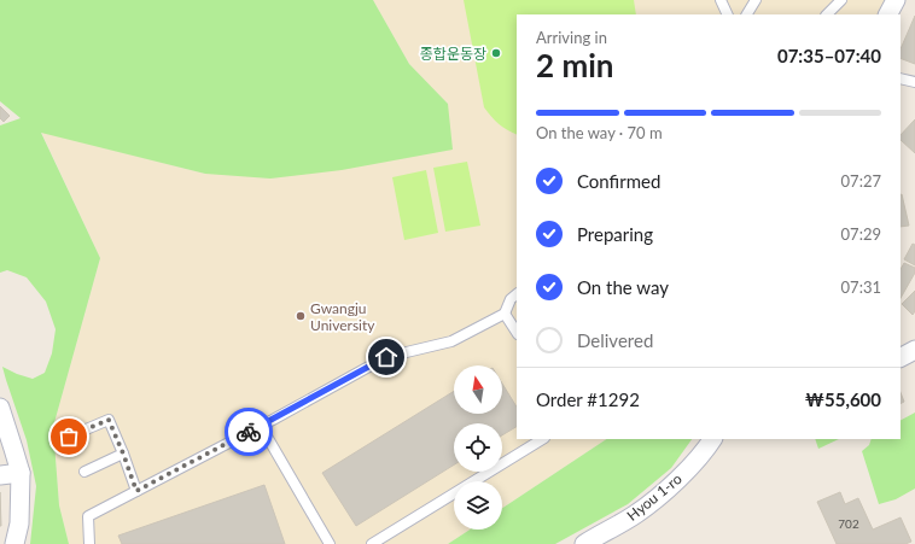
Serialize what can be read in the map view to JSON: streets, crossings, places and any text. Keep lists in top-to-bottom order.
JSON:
{
  "streets": {
    "street": ["Hyou 1-ro"]
  },
  "places": ["종합운동장", "Gwangju University"],
  "house_numbers": ["702"],
  "north": "top",
  "page": {
    "heading": ["2 min", "Arriving in", "07:35–07:40"],
    "panel": ["Order #1292", "₩55,600"],
    "bar": "On the way · 70 m",
    "list": [
      ["Confirmed", "07:27"],
      ["Preparing", "07:29"],
      ["On the way", "07:31"],
      "Delivered"
    ]
  }
}
